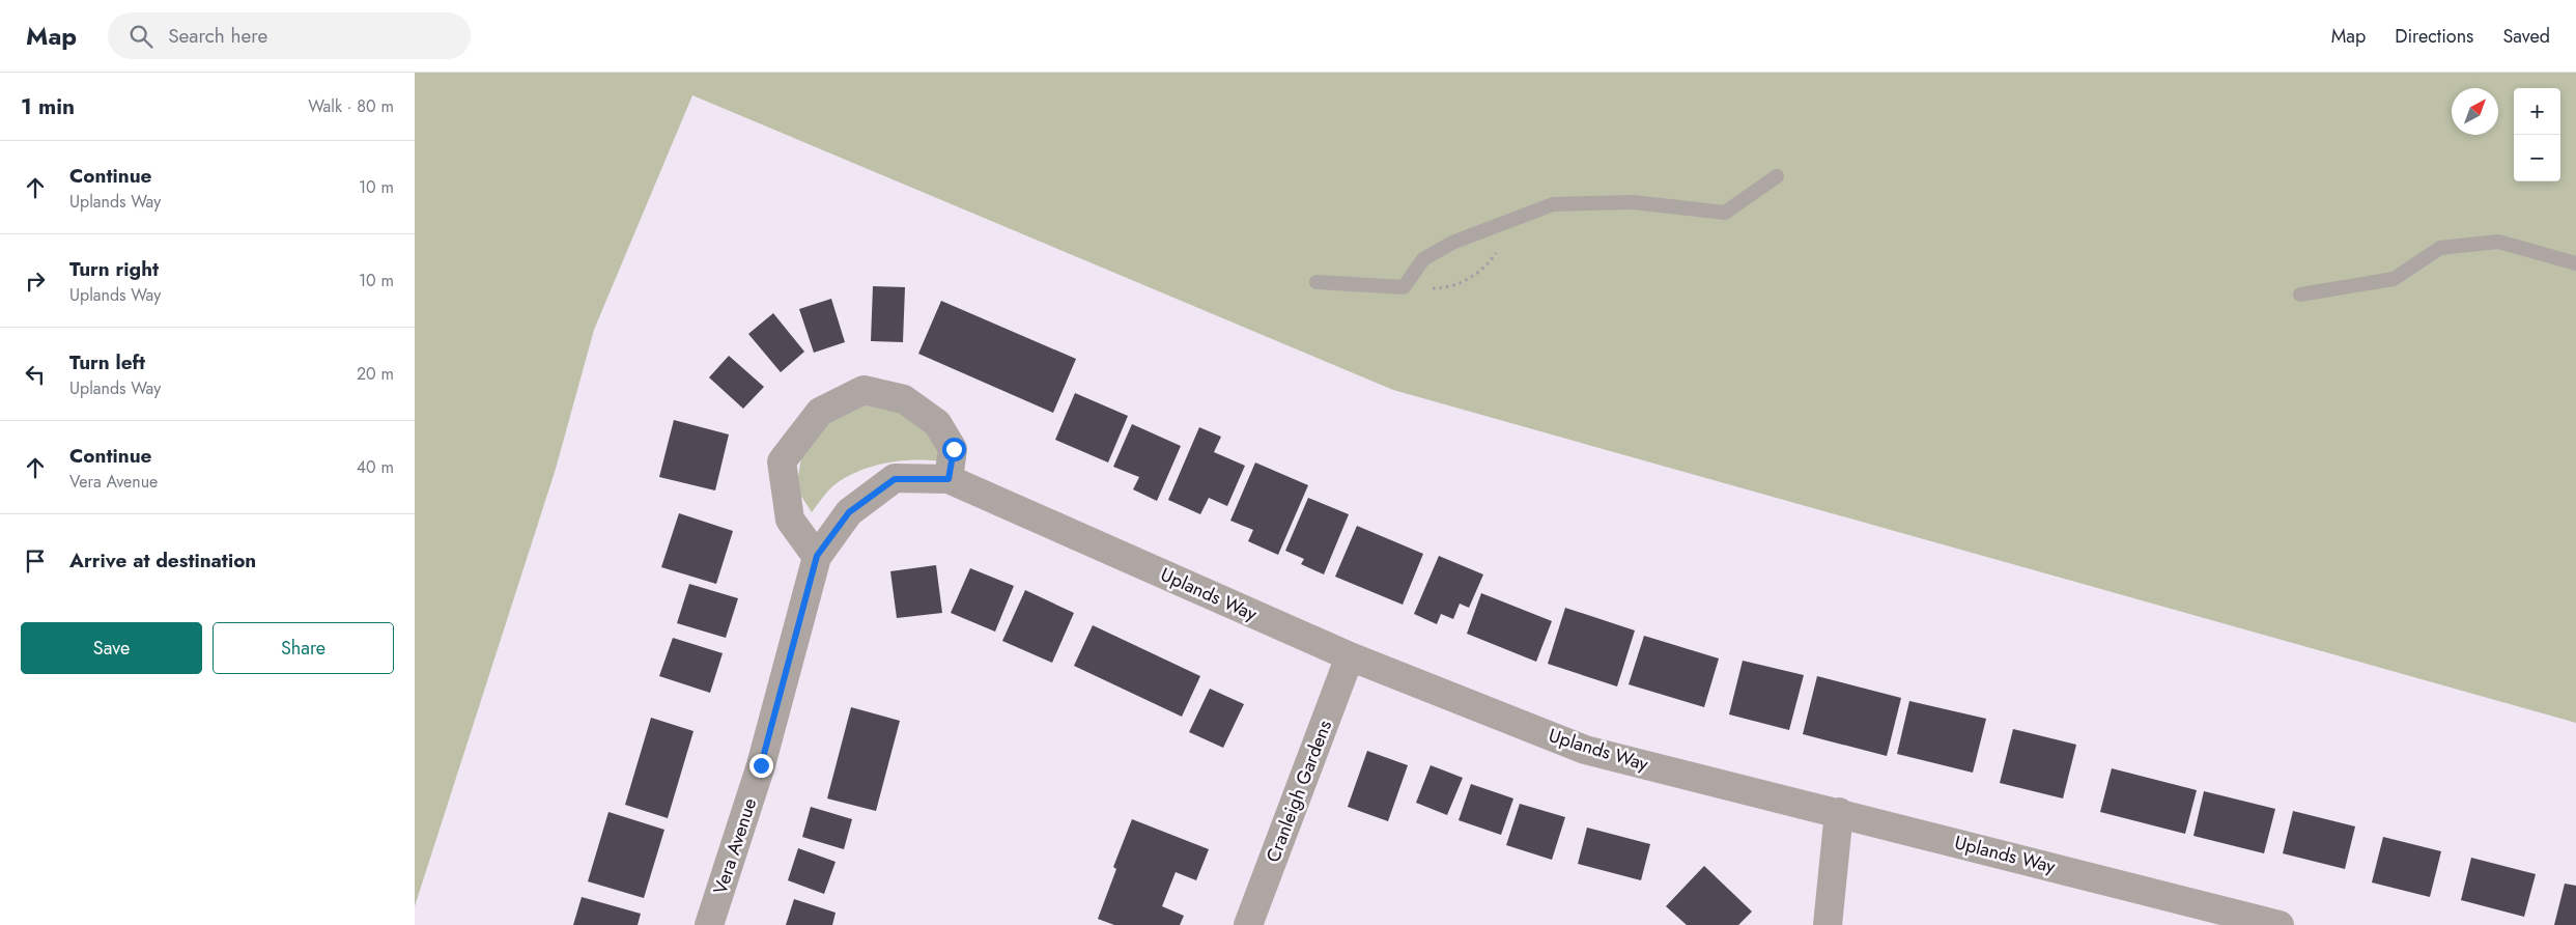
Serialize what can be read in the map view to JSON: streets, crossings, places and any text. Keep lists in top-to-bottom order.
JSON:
{
  "streets": {
    "street": ["Uplands Way", "Cranleigh Gardens", "Vera Avenue"]
  },
  "crossings": [
    ["Uplands Way", "Cranleigh Gardens"],
    ["Uplands Way", "Vera Avenue"]
  ],
  "north": "top right",
  "page": {
    "header": "Map",
    "search": "Search here",
    "nav": ["Map", "Directions", "Saved"],
    "heading": ["1 min", "Walk · 80 m"],
    "map_buttons": ["+", "−"],
    "list": [
      ["Continue", "Uplands Way", "10 m"],
      ["Turn right", "Uplands Way", "10 m"],
      ["Turn left", "Uplands Way", "20 m"],
      ["Continue", "Vera Avenue", "40 m"],
      "Arrive at destination"
    ],
    "buttons": ["Save", "Share"]
  }
}
